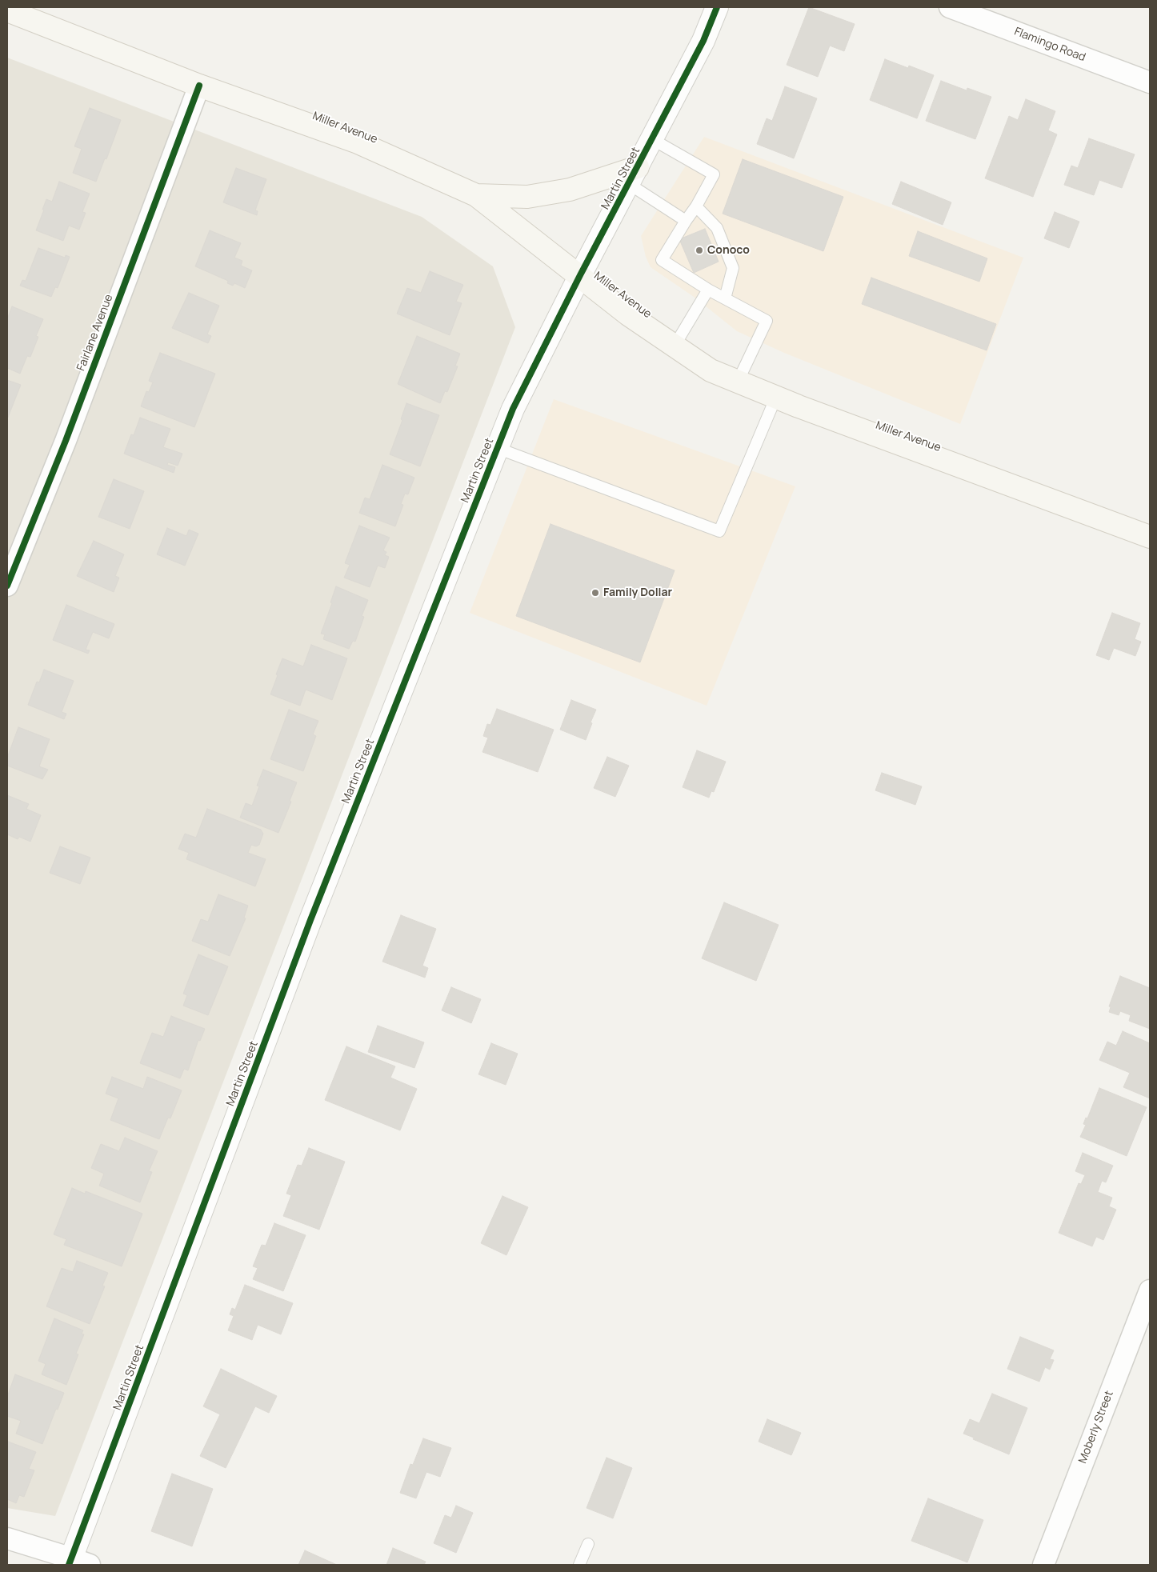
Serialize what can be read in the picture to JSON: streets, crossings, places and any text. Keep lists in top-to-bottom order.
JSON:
{
  "streets": {
    "main road": ["Miller Avenue"],
    "street": [
      "Flamingo Road",
      "Martin Street",
      "Fairlane Avenue",
      "Moberly Street"
    ]
  },
  "crossings": [
    ["Miller Avenue", "Martin Street"],
    ["Miller Avenue", "Fairlane Avenue"]
  ],
  "places": ["Conoco", "Family Dollar"]
}
